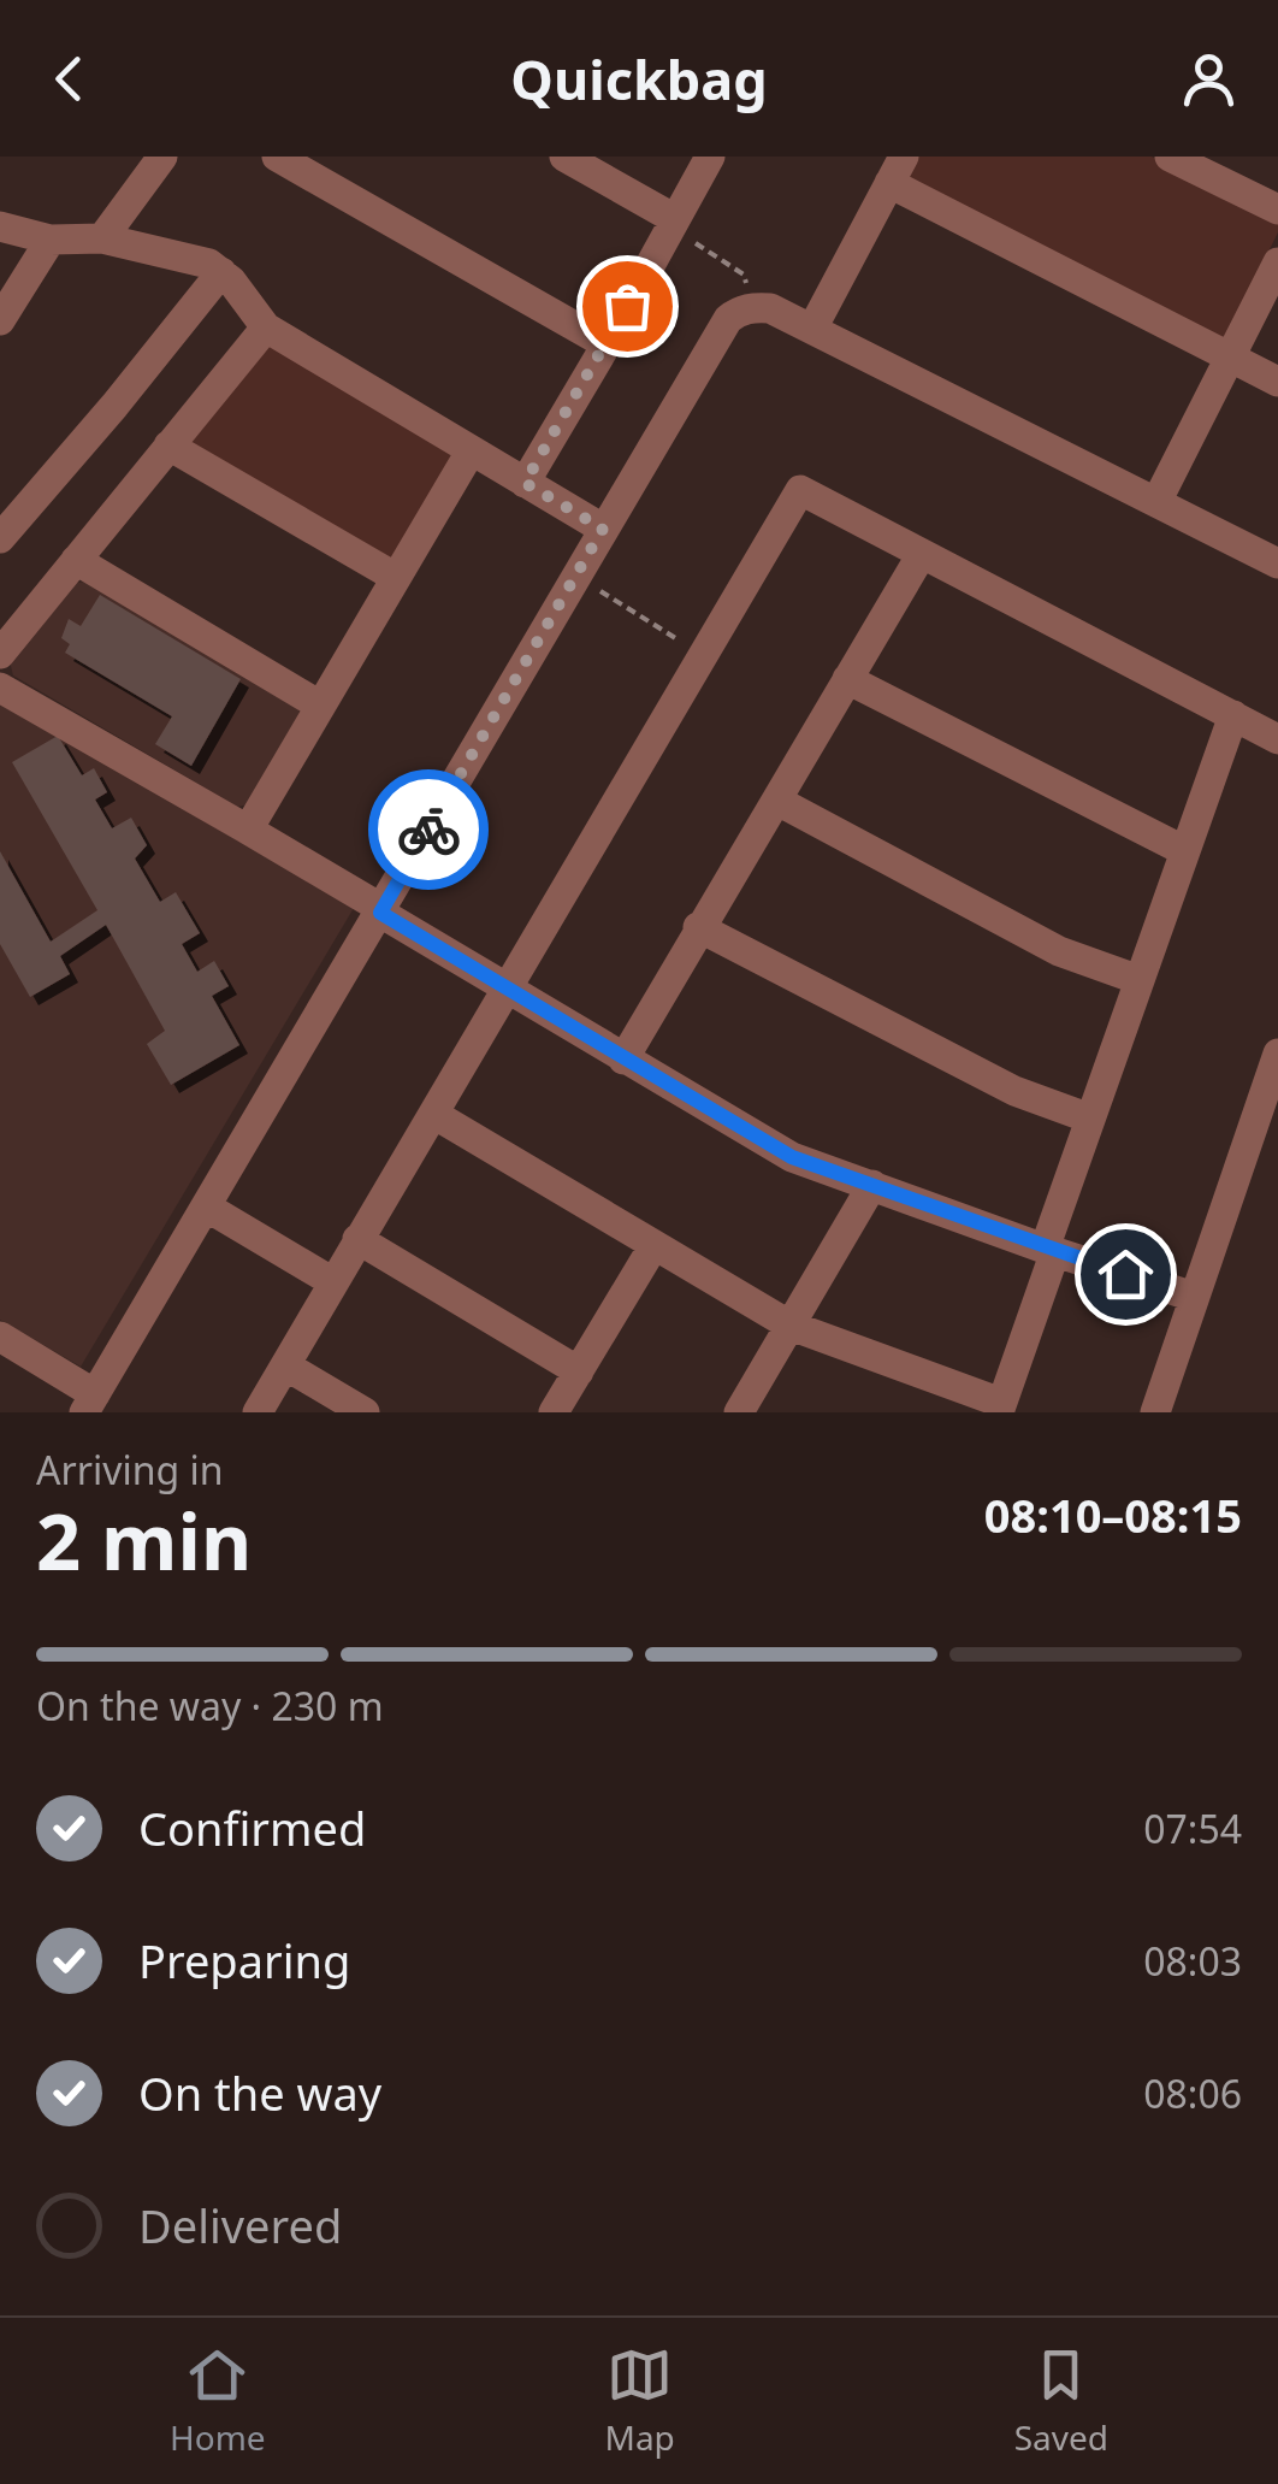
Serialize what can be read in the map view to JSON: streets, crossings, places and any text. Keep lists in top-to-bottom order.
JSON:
{
  "page": {
    "header": "Quickbag",
    "heading": ["2 min", "Arriving in", "08:10–08:15"],
    "bar": "On the way · 230 m",
    "list": [
      ["Confirmed", "07:54"],
      ["Preparing", "08:03"],
      ["On the way", "08:06"],
      "Delivered"
    ],
    "tabs": ["Home", "Map", "Saved"]
  }
}
